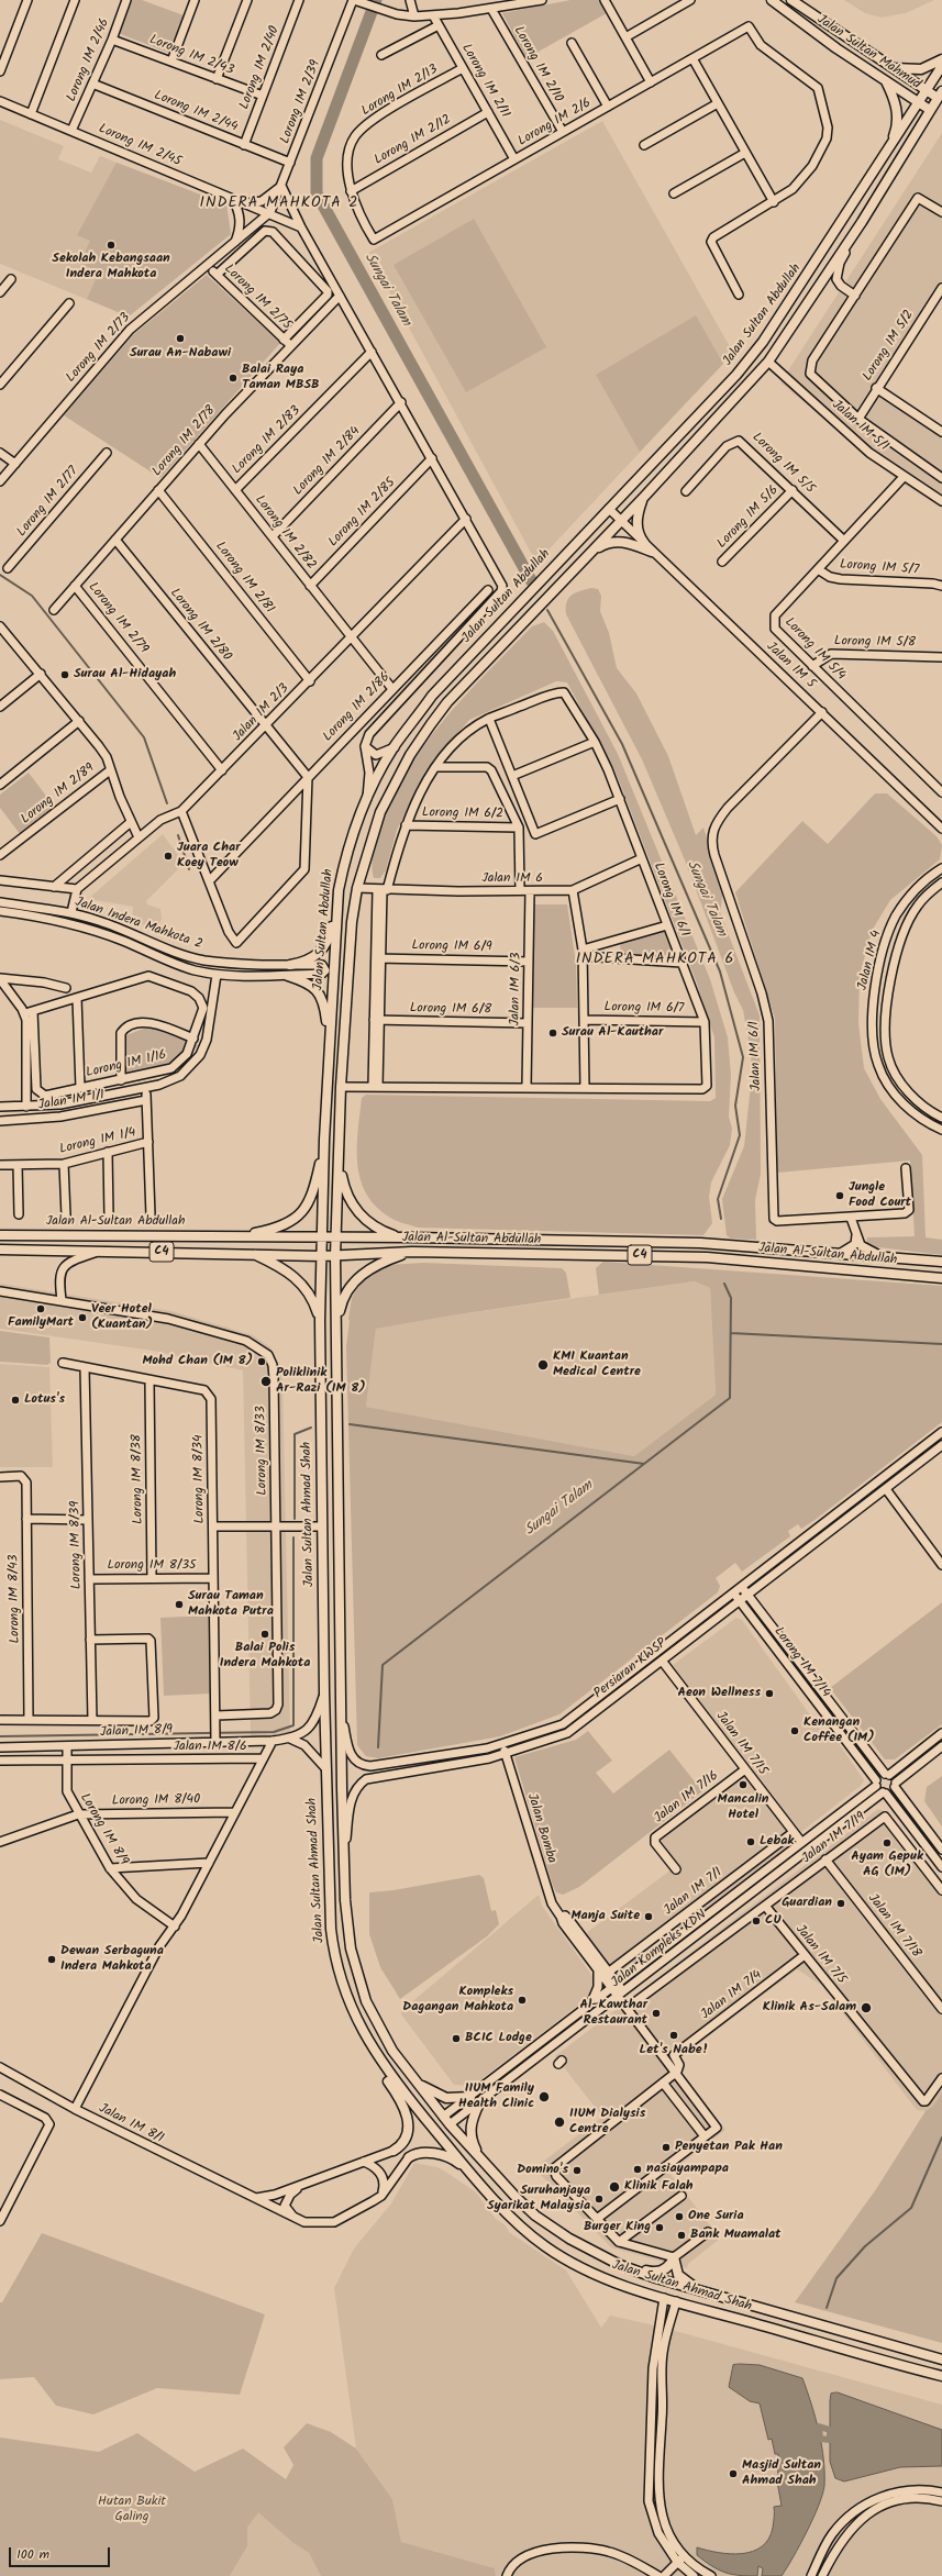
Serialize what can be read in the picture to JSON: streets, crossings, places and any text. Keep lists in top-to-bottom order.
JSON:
{
  "streets": {
    "main road": [
      "Jalan Sultan Mahmud",
      "Jalan Sultan Abdullah",
      "Jalan Al-Sultan Abdullah",
      "C4",
      "Jalan Sultan Ahmad Shah"
    ],
    "street": [
      "Lorong IM 2/43",
      "Lorong IM 2/46",
      "Lorong IM 2/10",
      "Lorong IM 2/40",
      "Lorong IM 2/11",
      "Lorong IM 2/13",
      "Lorong IM 2/39",
      "Lorong IM 2/44",
      "Lorong IM 2/6",
      "Lorong IM 2/12",
      "Lorong IM 2/45",
      "Lorong IM 2/75",
      "Lorong IM 5/2",
      "Lorong IM 2/73",
      "Jalan IM 5/1",
      "Lorong IM 2/83",
      "Lorong IM 2/78",
      "Lorong IM 2/84",
      "Lorong IM 5/5",
      "Lorong IM 2/77",
      "Lorong IM 2/85",
      "Lorong IM 5/6",
      "Lorong IM 2/82",
      "Lorong IM 5/7",
      "Lorong IM 2/81",
      "Lorong IM 2/79",
      "Lorong IM 2/80",
      "Lorong IM 5/8",
      "Lorong IM 5/4",
      "Jalan IM 5",
      "Lorong IM 2/86",
      "Jalan IM 2/3",
      "Lorong IM 2/89",
      "Lorong IM 6/2",
      "Jalan IM 6",
      "Lorong IM 6/1",
      "Jalan Indera Mahkota 2",
      "Lorong IM 6/9",
      "Jalan IM 4",
      "Jalan IM 6/3",
      "Lorong IM 6/7",
      "Lorong IM 6/8",
      "Jalan IM 6/1",
      "Lorong IM 1/16",
      "Jalan IM 1/1",
      "Lorong IM 1/4",
      "Lorong IM 8/33",
      "Lorong IM 8/38",
      "Lorong IM 8/34",
      "Lorong IM 8/39",
      "Lorong IM 8/35",
      "Lorong IM 8/43",
      "Lorong IM 7/14",
      "Persiaran KWSP",
      "Jalan IM 8/9",
      "Jalan IM 7/15",
      "Jalan IM 8/6",
      "Jalan IM 7/16",
      "Lorong IM 8/40",
      "Jalan Bomba",
      "Lorong IM 8/9",
      "Jalan IM 7/19",
      "Jalan IM 7/1",
      "Jalan IM 7/18",
      "Jalan Kompleks KDN",
      "Jalan IM 7/5",
      "Jalan IM 7/4",
      "Jalan IM 8/1"
    ]
  },
  "crossings": [
    ["Jalan Sultan Mahmud", "Jalan Sultan Abdullah"],
    ["Lorong IM 2/43", "Lorong IM 2/46"],
    ["Lorong IM 2/43", "Lorong IM 2/40"],
    ["Lorong IM 2/46", "Lorong IM 2/44"],
    ["Lorong IM 2/46", "Lorong IM 2/45"],
    ["Lorong IM 2/10", "Lorong IM 2/6"],
    ["Lorong IM 2/40", "Lorong IM 2/44"],
    ["Lorong IM 2/11", "Lorong IM 2/13"],
    ["Lorong IM 2/11", "Lorong IM 2/6"],
    ["Lorong IM 2/11", "Lorong IM 2/12"],
    ["Lorong IM 2/13", "Lorong IM 2/6"],
    ["Lorong IM 2/13", "Lorong IM 2/12"],
    ["Lorong IM 2/39", "Lorong IM 2/44"],
    ["Lorong IM 2/39", "Lorong IM 2/45"],
    ["Lorong IM 2/39", "Lorong IM 2/73"],
    ["Lorong IM 2/45", "Lorong IM 2/73"],
    ["Lorong IM 2/75", "Lorong IM 2/73"],
    ["Lorong IM 2/75", "Lorong IM 2/78"],
    ["Jalan Sultan Abdullah", "Jalan IM 5/1"],
    ["Jalan Sultan Abdullah", "Jalan IM 5"],
    ["Jalan Sultan Abdullah", "Jalan IM 6"],
    ["Jalan Sultan Abdullah", "Lorong IM 6/1"],
    ["Jalan Sultan Abdullah", "Jalan Al-Sultan Abdullah"],
    ["Jalan Sultan Abdullah", "Jalan Sultan Ahmad Shah"],
    ["Jalan IM 5/1", "Lorong IM 5/4"],
    ["Lorong IM 2/83", "Lorong IM 2/82"],
    ["Lorong IM 2/78", "Lorong IM 2/82"],
    ["Lorong IM 2/78", "Lorong IM 2/81"],
    ["Lorong IM 2/78", "Lorong IM 2/79"],
    ["Lorong IM 2/78", "Lorong IM 2/80"],
    ["Lorong IM 2/84", "Lorong IM 2/82"],
    ["Lorong IM 5/5", "Lorong IM 5/6"],
    ["Lorong IM 5/5", "Lorong IM 5/4"],
    ["Lorong IM 2/85", "Lorong IM 2/82"],
    ["Lorong IM 2/82", "Lorong IM 2/86"],
    ["Lorong IM 2/82", "Jalan IM 2/3"],
    ["Lorong IM 5/7", "Lorong IM 5/4"],
    ["Lorong IM 2/81", "Jalan IM 2/3"],
    ["Lorong IM 2/79", "Jalan IM 2/3"],
    ["Lorong IM 2/80", "Lorong IM 2/86"],
    ["Lorong IM 2/80", "Jalan IM 2/3"],
    ["Lorong IM 5/8", "Lorong IM 5/4"],
    ["Jalan IM 5", "Jalan IM 6/1"],
    ["Lorong IM 6/2", "Lorong IM 6/1"],
    ["Jalan IM 6", "Lorong IM 6/1"],
    ["Jalan IM 6", "Jalan IM 6/3"],
    ["Lorong IM 6/1", "Lorong IM 6/9"],
    ["Lorong IM 6/1", "Jalan IM 6/3"],
    ["Lorong IM 6/1", "Lorong IM 6/7"],
    ["Lorong IM 6/1", "Lorong IM 6/8"],
    ["Jalan Indera Mahkota 2", "Jalan IM 1/1"],
    ["Lorong IM 6/9", "Jalan IM 6/3"],
    ["Jalan IM 6/3", "Lorong IM 6/8"],
    ["Jalan Al-Sultan Abdullah", "Jalan Sultan Ahmad Shah"],
    ["Lorong IM 8/33", "Lorong IM 8/34"],
    ["Lorong IM 8/38", "Lorong IM 8/34"],
    ["Lorong IM 8/38", "Lorong IM 8/35"],
    ["Lorong IM 8/34", "Lorong IM 8/39"],
    ["Lorong IM 8/34", "Lorong IM 8/35"],
    ["Lorong IM 8/34", "Jalan IM 8/9"],
    ["Jalan Sultan Ahmad Shah", "Persiaran KWSP"],
    ["Jalan Sultan Ahmad Shah", "Jalan Kompleks KDN"],
    ["Lorong IM 8/39", "Lorong IM 8/35"],
    ["Lorong IM 7/14", "Persiaran KWSP"],
    ["Lorong IM 7/14", "Jalan Kompleks KDN"],
    ["Persiaran KWSP", "Jalan IM 7/15"],
    ["Persiaran KWSP", "Jalan Bomba"],
    ["Jalan IM 8/9", "Lorong IM 8/9"],
    ["Jalan IM 7/15", "Jalan IM 7/16"],
    ["Jalan IM 7/15", "Jalan IM 7/1"],
    ["Jalan IM 7/15", "Jalan Kompleks KDN"],
    ["Jalan IM 8/6", "Lorong IM 8/9"],
    ["Lorong IM 8/40", "Lorong IM 8/9"],
    ["Jalan Bomba", "Jalan IM 7/1"],
    ["Jalan Bomba", "Jalan Kompleks KDN"],
    ["Jalan Bomba", "Jalan IM 7/4"],
    ["Jalan IM 7/19", "Jalan IM 7/18"],
    ["Jalan IM 7/19", "Jalan IM 7/5"],
    ["Jalan IM 7/5", "Jalan IM 7/4"]
  ],
  "districts": ["INDERA MAHKOTA 2", "INDERA MAHKOTA 6"],
  "water": ["Sungai Talam"],
  "parks": ["Hutan Bukit Galing"],
  "places": [
    "Sekolah Kebangsaan Indera Mahkota",
    "Surau An-Nabawi",
    "Balai Raya Taman MBSB",
    "Surau Al-Hidayah",
    "Juara Char Koey Teow",
    "Surau Al-Kauthar",
    "Jungle Food Court",
    "FamilyMart",
    "Veer Hotel (Kuantan)",
    "Mohd Chan (IM 8)",
    "KMI Kuantan Medical Centre",
    "Poliklinik Ar-Razi (IM 8)",
    "Lotus's",
    "Surau Taman Mahkota Putra",
    "Balai Polis Indera Mahkota",
    "Aeon Wellness",
    "Kenangan Coffee (IM)",
    "Mancalin Hotel",
    "Lebak",
    "Ayam Gepuk AG (IM)",
    "Guardian",
    "Manja Suite",
    "CU",
    "Dewan Serbaguna Indera Mahkota",
    "Kompleks Dagangan Mahkota",
    "Klinik As-Salam",
    "Al-Kawthar Restaurant",
    "Let's Nabe!",
    "BCIC Lodge",
    "IIUM Family Health Clinic",
    "IIUM Dialysis Centre",
    "Penyetan Pak Han",
    "nasiayampapa",
    "Domino's",
    "Klinik Falah",
    "Suruhanjaya Syarikat Malaysia",
    "One Suria",
    "Burger King",
    "Bank Muamalat",
    "Masjid Sultan Ahmad Shah"
  ],
  "scale_bar": "100 m"
}
